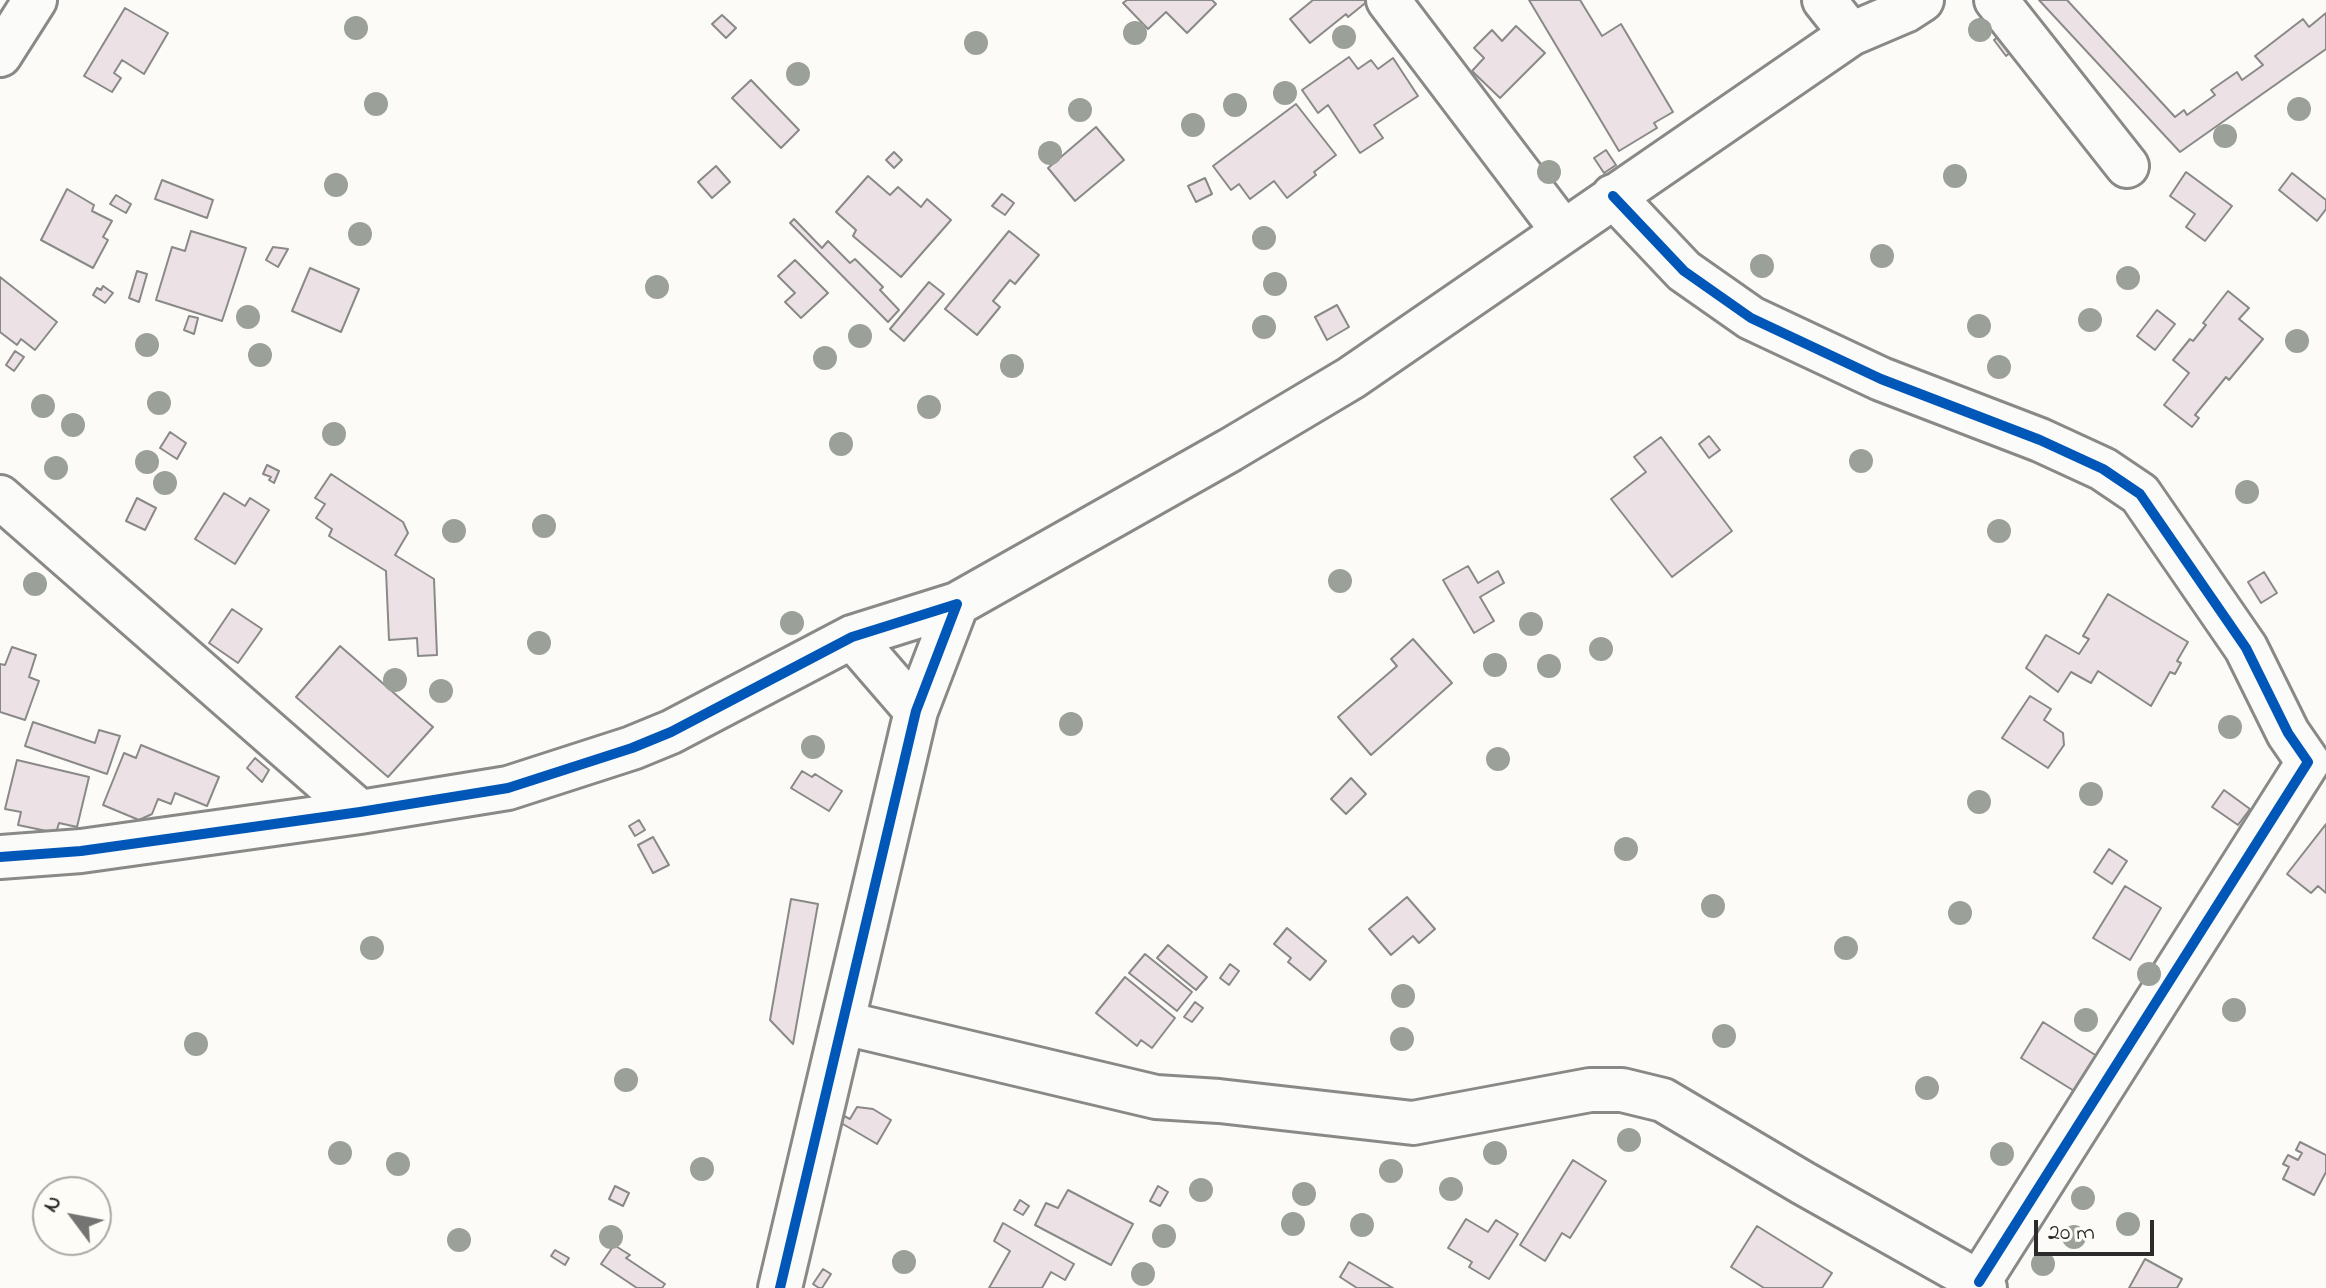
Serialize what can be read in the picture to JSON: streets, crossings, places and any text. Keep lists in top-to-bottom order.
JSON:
{
  "scale_bar": "20 m",
  "north": "top left"
}
